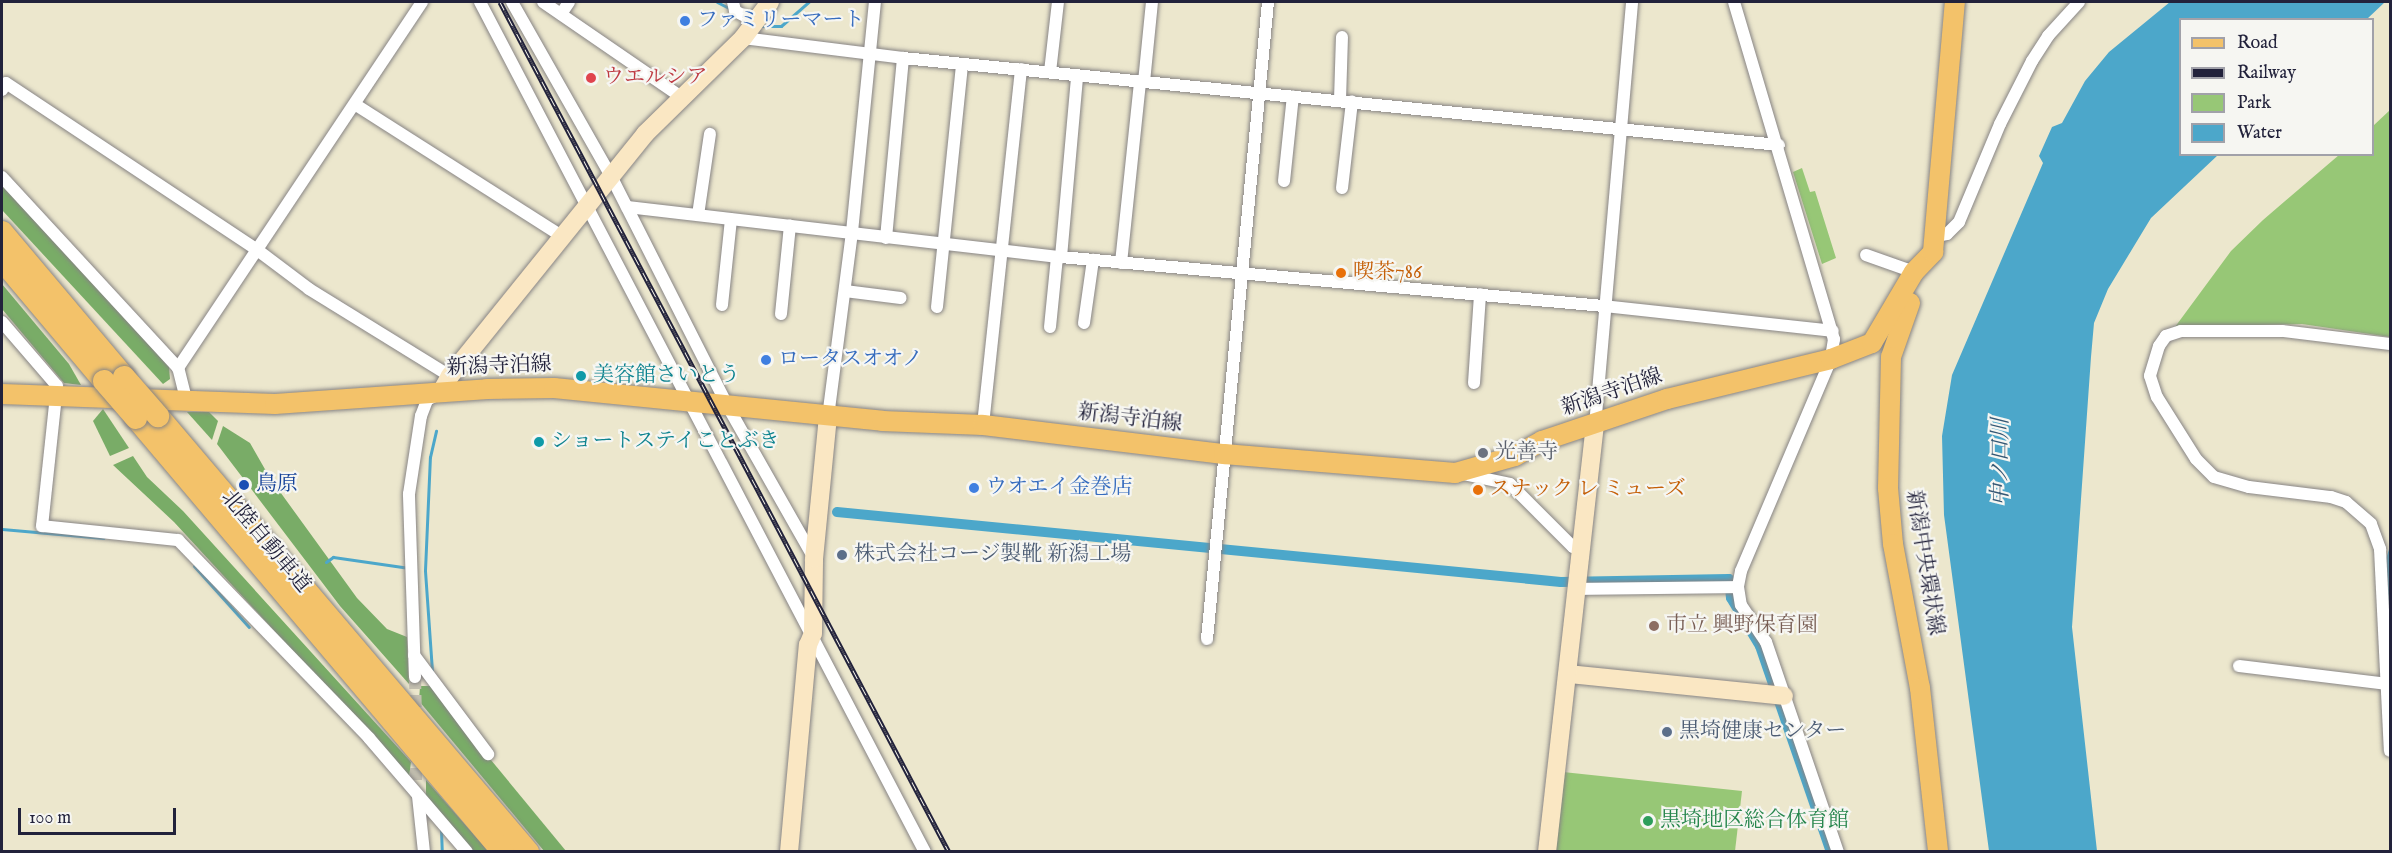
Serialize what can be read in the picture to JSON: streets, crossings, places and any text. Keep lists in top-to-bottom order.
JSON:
{
  "streets": {
    "highway": ["北陸自動車道"],
    "main road": ["新潟寺泊線", "新潟中央環状線"]
  },
  "crossings": [
    ["新潟寺泊線", "新潟中央環状線"]
  ],
  "water": ["中ノ口川"],
  "places": [
    "ファミリーマート",
    "ウエルシア",
    "喫茶786",
    "ロータスオオノ",
    "美容館さいとう",
    "ショートステイことぶき",
    "光善寺",
    "鳥原",
    "ウオエイ金巻店",
    "スナック レ ミューズ",
    "株式会社コージ製靴 新潟工場",
    "市立 興野保育園",
    "黒埼健康センター",
    "黒埼地区総合体育館"
  ],
  "legend": [
    "Road",
    "Railway",
    "Park",
    "Water"
  ],
  "scale_bar": "100 m"
}
